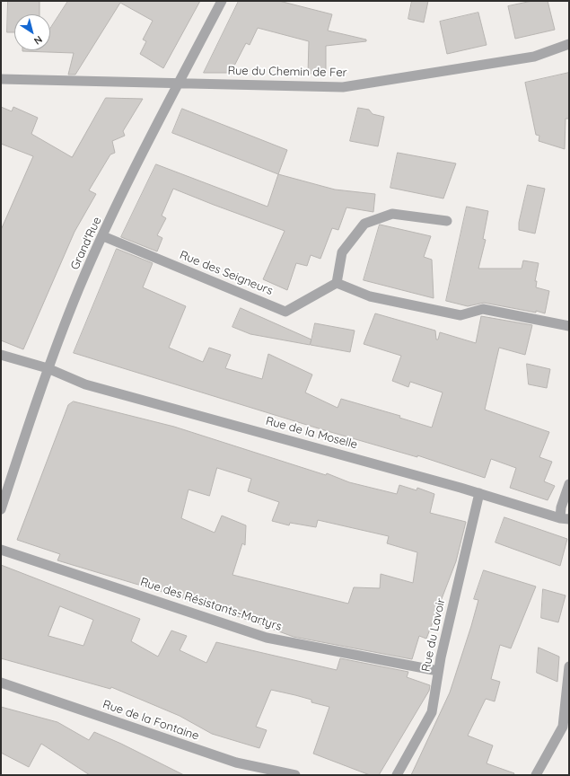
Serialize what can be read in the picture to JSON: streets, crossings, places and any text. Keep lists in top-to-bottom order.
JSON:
{
  "streets": {
    "street": [
      "Rue du Chemin de Fer",
      "Grand'Rue",
      "Rue des Seigneurs",
      "Rue de la Moselle",
      "Rue des Résistants-Martyrs",
      "Rue du Lavoir",
      "Rue de la Fontaine"
    ]
  },
  "crossings": [
    ["Rue du Chemin de Fer", "Grand'Rue"],
    ["Grand'Rue", "Rue des Seigneurs"],
    ["Grand'Rue", "Rue de la Moselle"],
    ["Rue de la Moselle", "Rue du Lavoir"],
    ["Rue des Résistants-Martyrs", "Rue du Lavoir"]
  ],
  "north": "bottom right"
}
